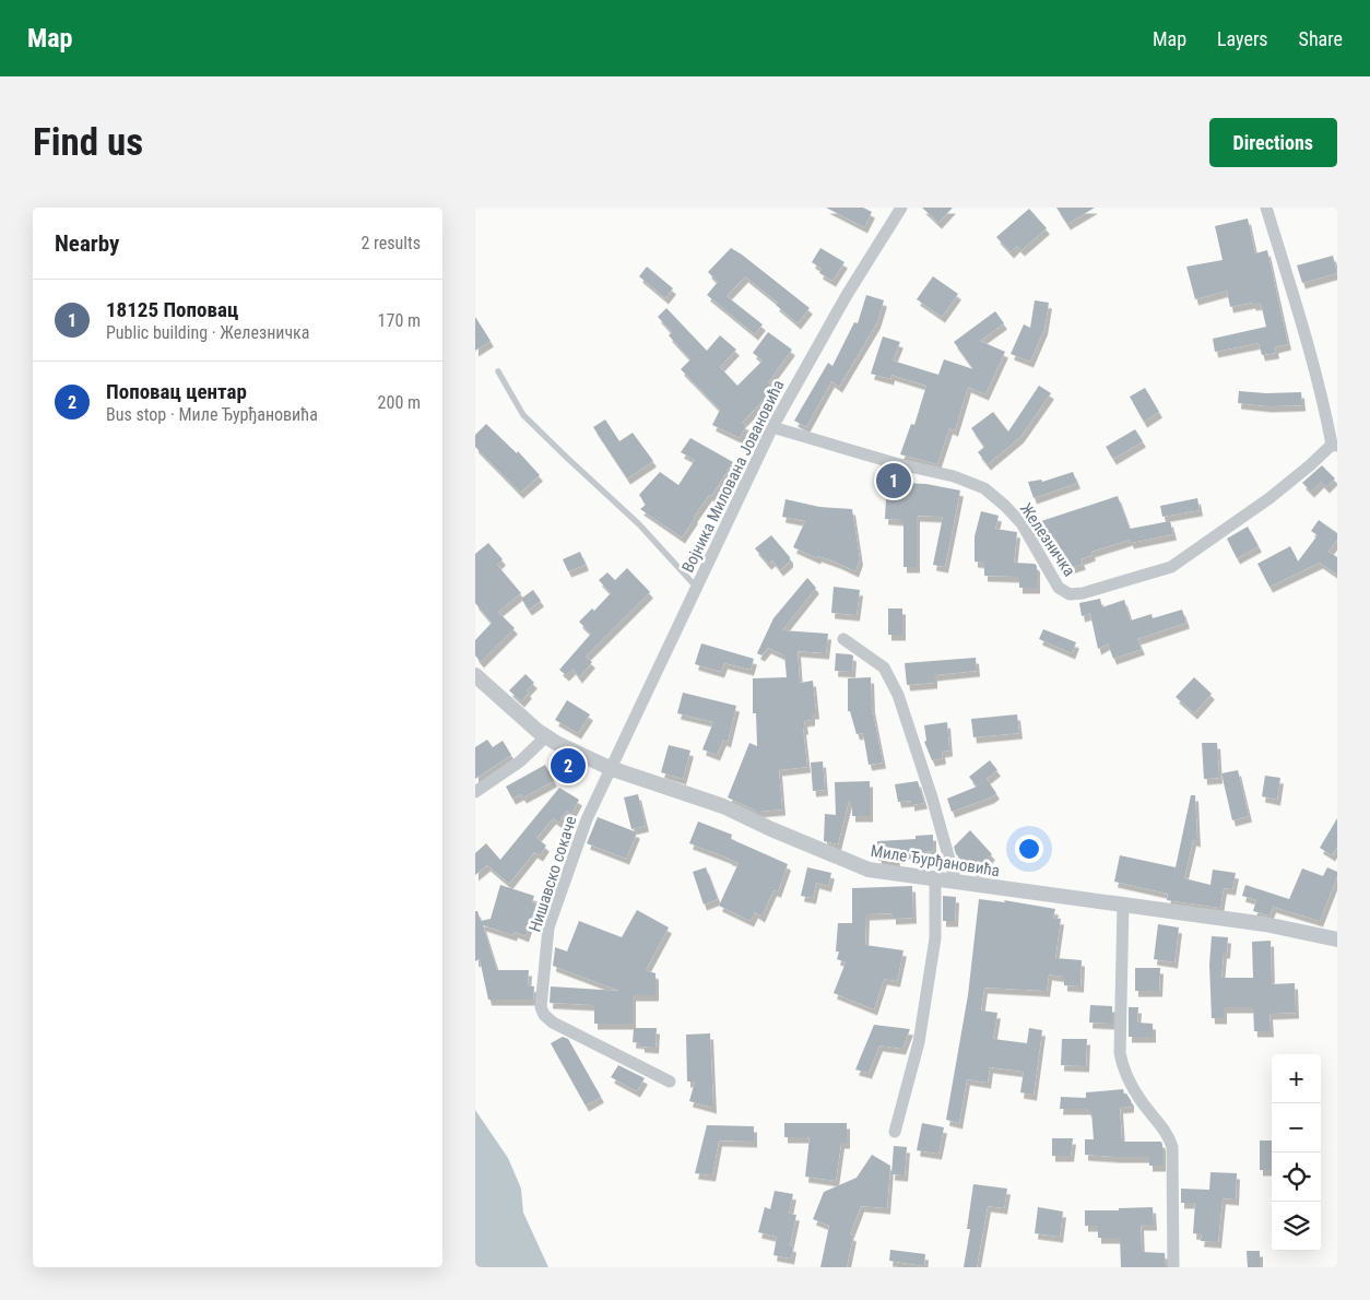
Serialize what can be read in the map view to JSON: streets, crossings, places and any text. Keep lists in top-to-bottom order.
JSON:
{
  "streets": {
    "street": [
      "Војника Милована Јовановића",
      "Железничка",
      "Миле Ђурђановића",
      "Нишавско сокаче"
    ]
  },
  "crossings": [
    ["Војника Милована Јовановића", "Железничка"],
    ["Војника Милована Јовановића", "Миле Ђурђановића"],
    ["Војника Милована Јовановића", "Нишавско сокаче"],
    ["Миле Ђурђановића", "Нишавско сокаче"]
  ],
  "page": {
    "header": "Map",
    "nav": ["Map", "Layers", "Share"],
    "buttons": "Directions",
    "title": "Find us",
    "heading": ["Nearby", "2 results"],
    "list": [
      {
        "mark": "1",
        "name": "18125 Поповац",
        "note": "Public building · Железничка",
        "value": "170 m"
      },
      {
        "mark": "2",
        "name": "Поповац центар",
        "note": "Bus stop · Миле Ђурђановића",
        "value": "200 m"
      }
    ],
    "pins": ["1", "2"],
    "map_buttons": ["+", "−"]
  }
}
